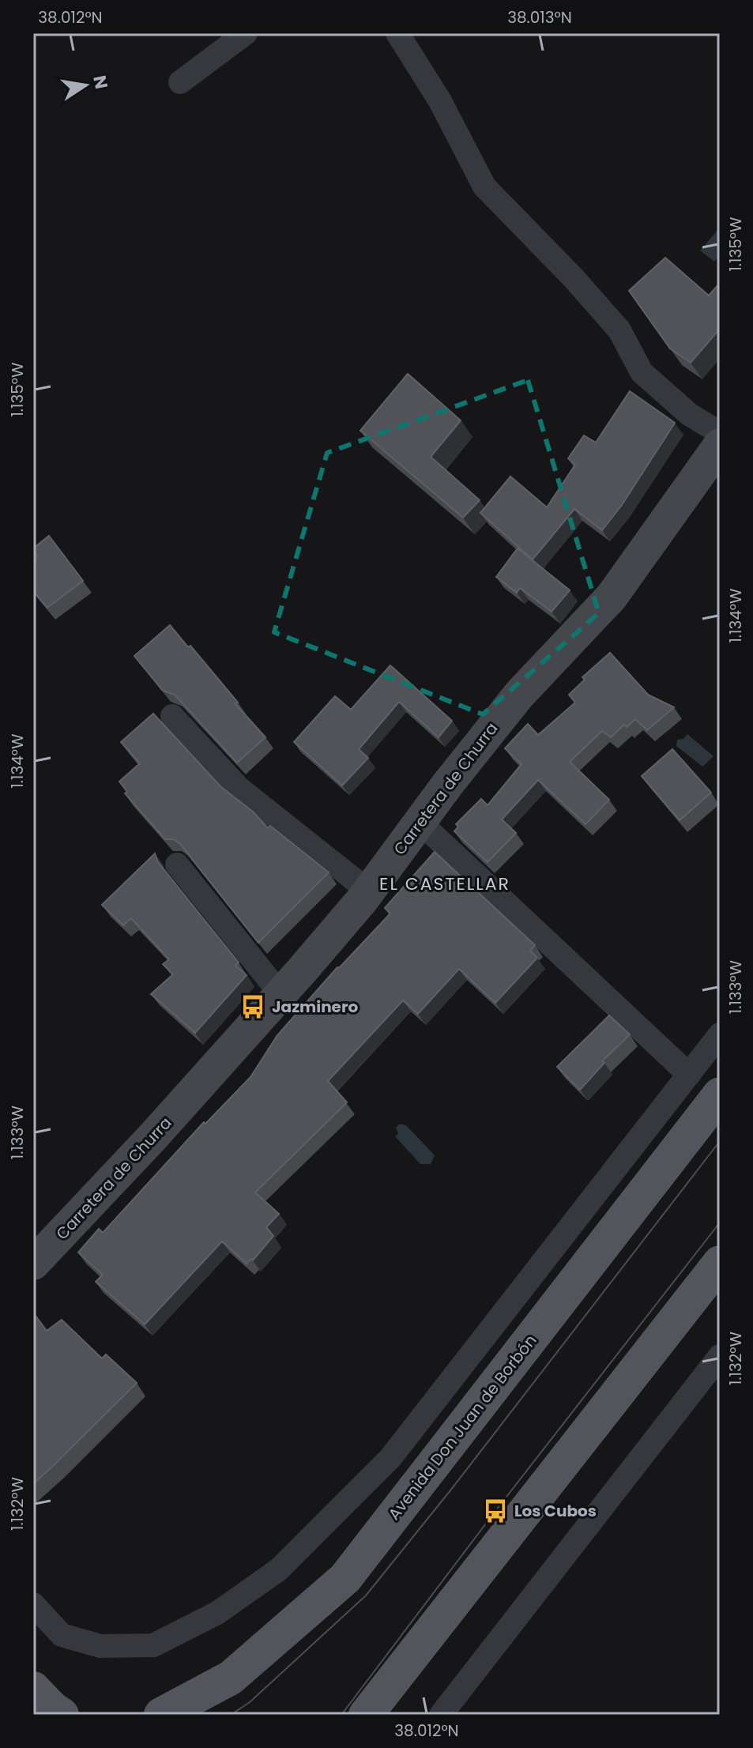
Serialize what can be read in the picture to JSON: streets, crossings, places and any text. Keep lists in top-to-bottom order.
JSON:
{
  "streets": {
    "main road": ["Avenida Don Juan de Borbón"],
    "street": ["Carretera de Churra"]
  },
  "districts": ["EL CASTELLAR"],
  "places": {
    "bus stop": ["Jazminero", "Los Cubos"]
  },
  "north": "right",
  "coordinates": [
    "38.012°N",
    "38.013°N",
    "1.135°W",
    "1.134°W",
    "1.133°W",
    "1.132°W"
  ]
}
